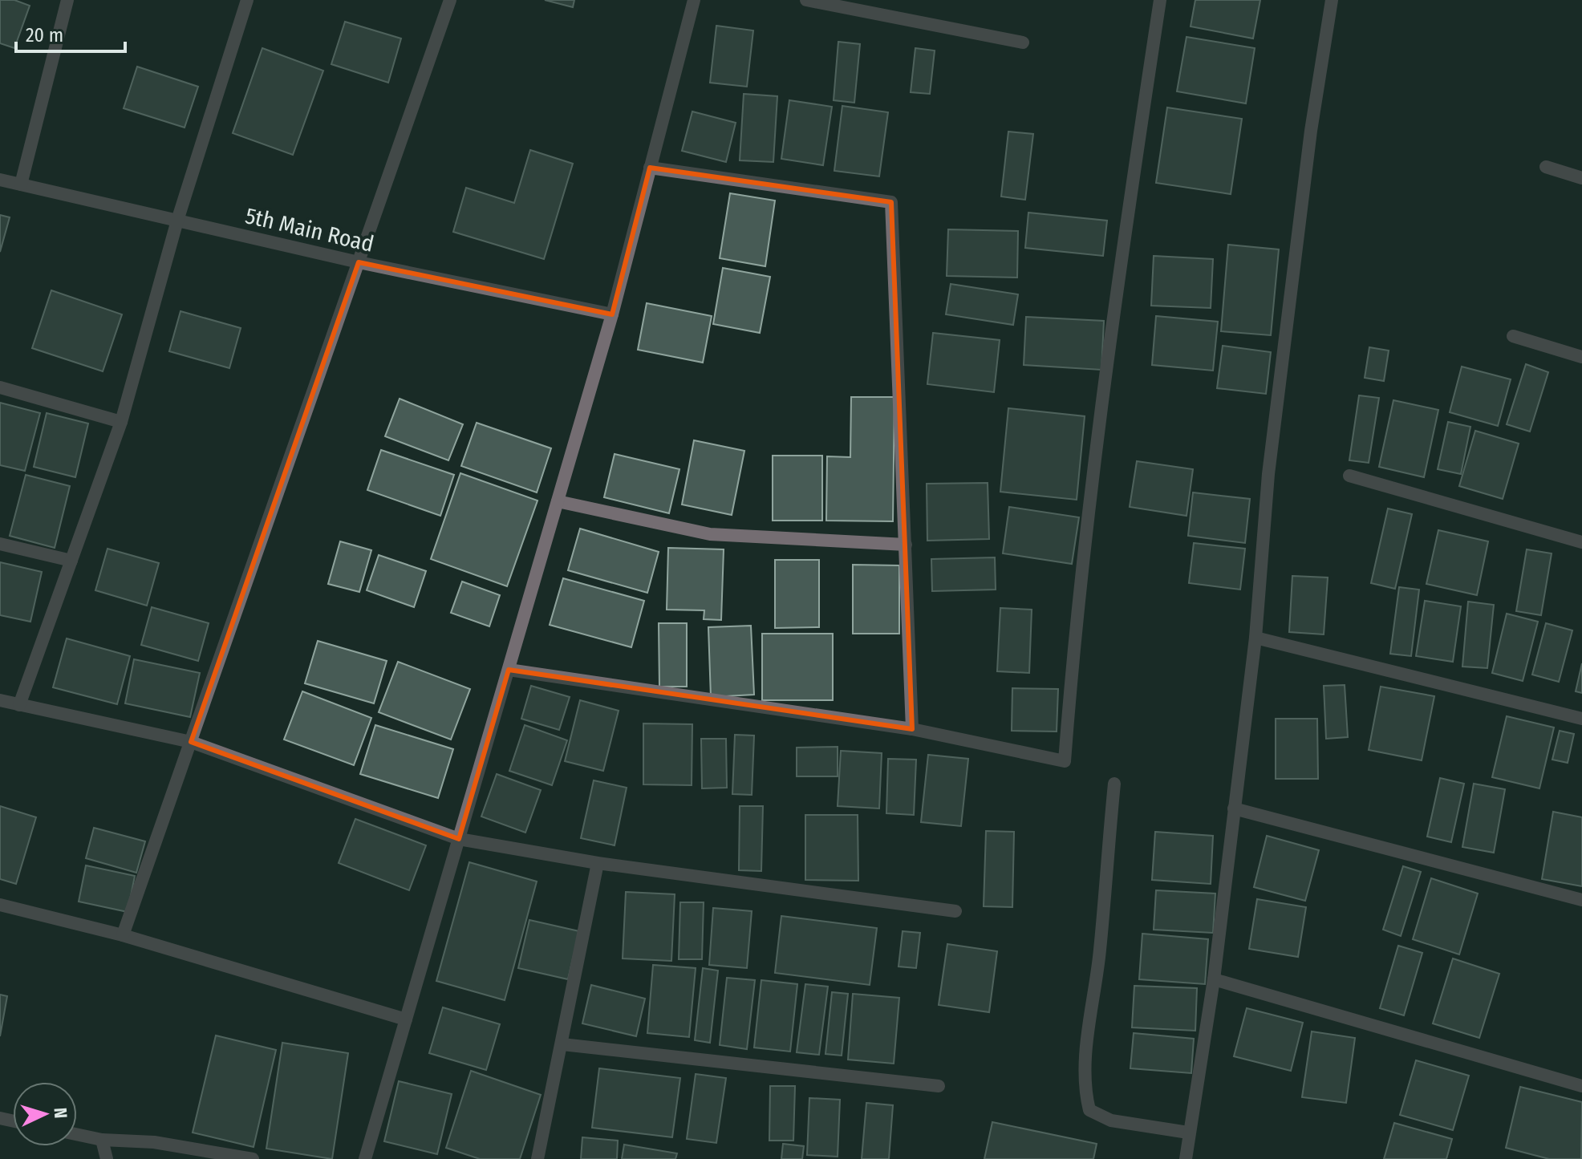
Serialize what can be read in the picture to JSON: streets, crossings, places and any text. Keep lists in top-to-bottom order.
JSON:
{
  "streets": {
    "street": ["5th Main Road"]
  },
  "scale_bar": "20 m",
  "north": "right"
}
